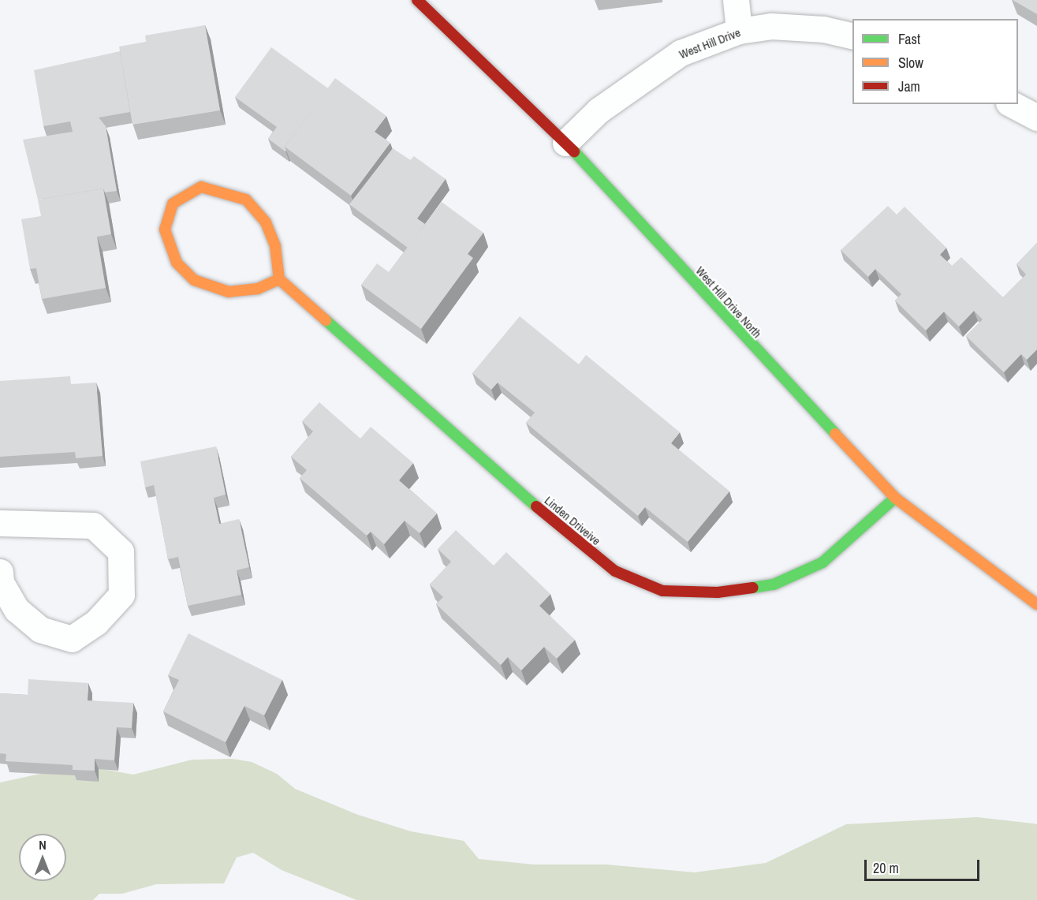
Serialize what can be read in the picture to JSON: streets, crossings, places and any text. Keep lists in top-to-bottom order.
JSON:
{
  "streets": {
    "street": ["West Hill Drive", "West Hill Drive North", "Linden Driveive"]
  },
  "crossings": [
    ["West Hill Drive", "West Hill Drive North"],
    ["West Hill Drive North", "Linden Driveive"]
  ],
  "legend": ["Fast", "Slow", "Jam"],
  "scale_bar": "20 m",
  "north": "top"
}
